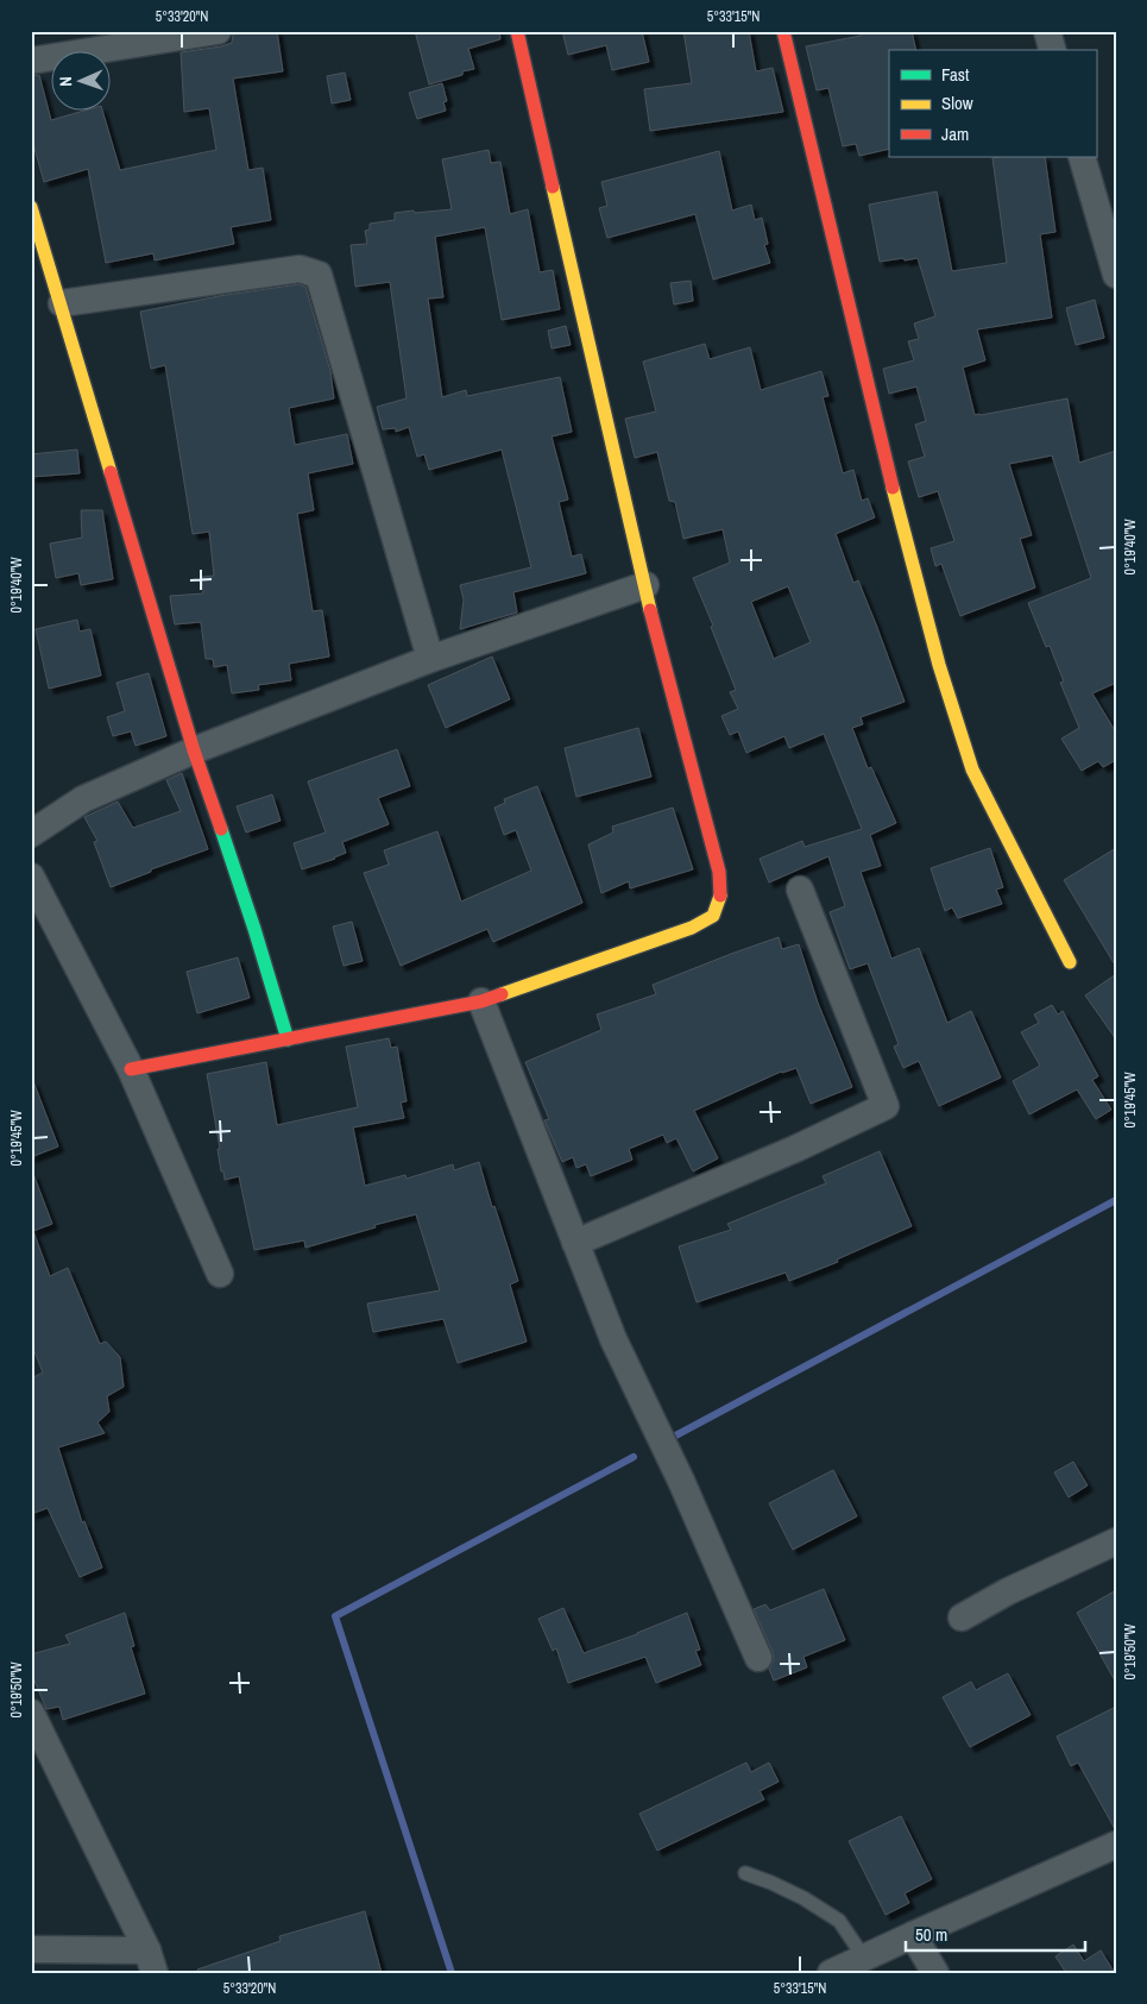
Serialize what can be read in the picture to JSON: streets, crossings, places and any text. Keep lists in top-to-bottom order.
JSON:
{
  "legend": ["Fast", "Slow", "Jam"],
  "scale_bar": "50 m",
  "north": "left",
  "coordinates": [
    "5°33'20\"N",
    "5°33'15\"N",
    "0°19'40\"W",
    "0°19'45\"W",
    "0°19'50\"W"
  ]
}
